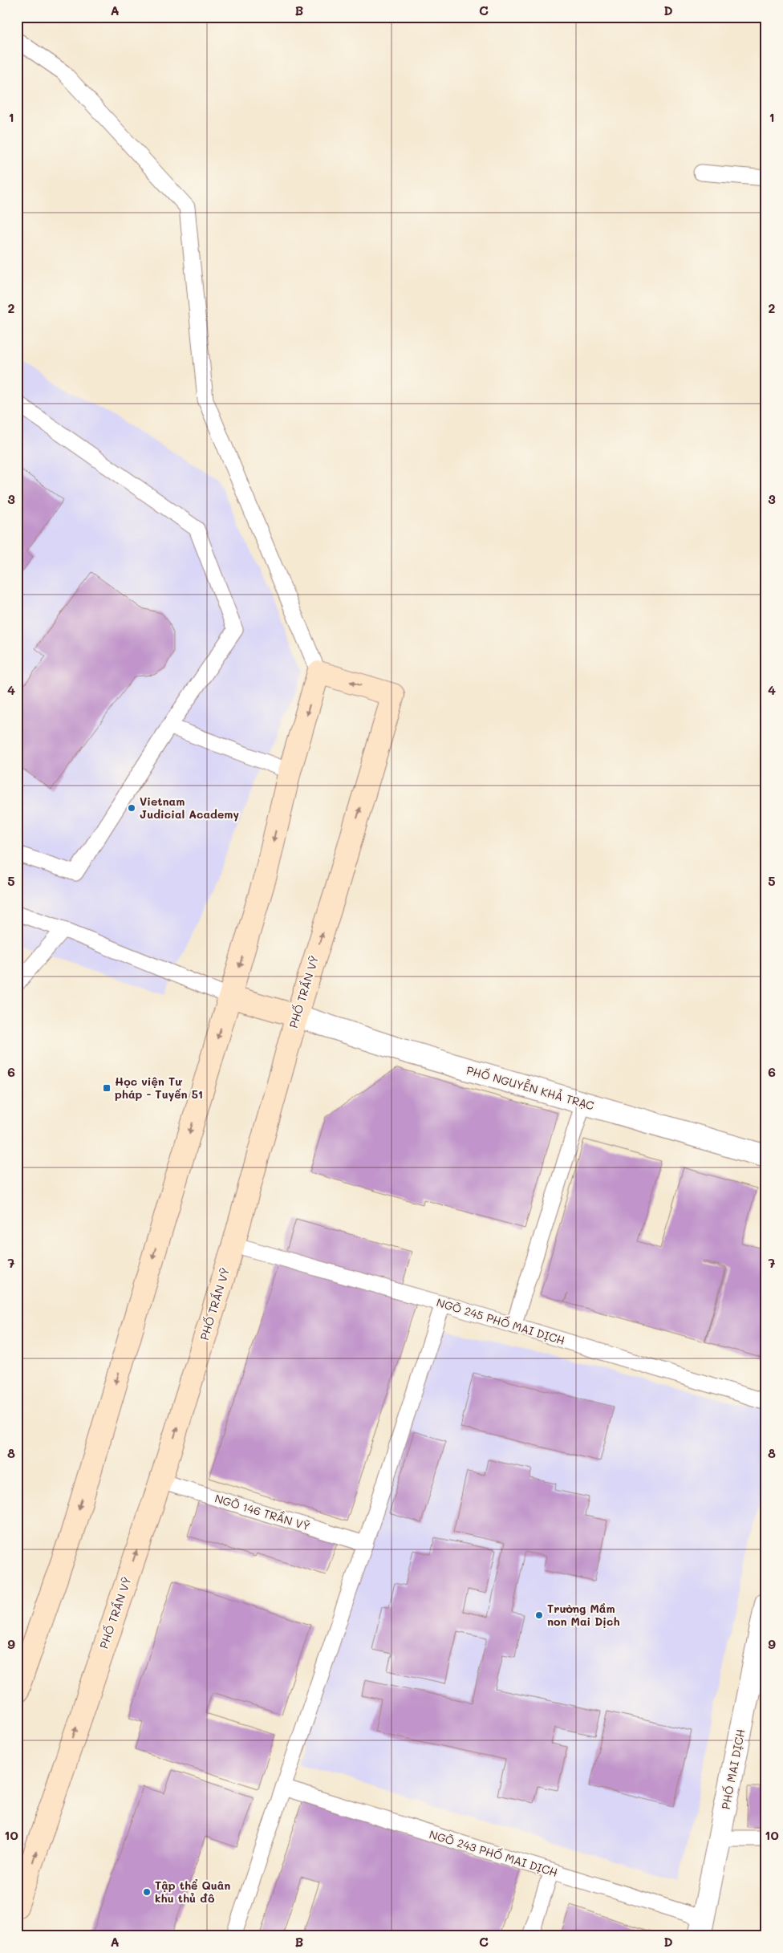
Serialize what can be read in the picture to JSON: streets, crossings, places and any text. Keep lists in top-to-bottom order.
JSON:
{
  "streets": {
    "main road": ["PHỐ TRẦN VỸ"],
    "street": ["PHỐ NGUYỄN KHẢ TRẠC", "PHỐ MAI DỊCH"],
    "lane": ["NGÕ 245 PHỐ MAI DỊCH", "NGÕ 146 TRẦN VỸ", "NGÕ 243 PHỐ MAI DỊCH"]
  },
  "crossings": [
    ["PHỐ TRẦN VỸ", "PHỐ NGUYỄN KHẢ TRẠC"],
    ["PHỐ TRẦN VỸ", "NGÕ 245 PHỐ MAI DỊCH"],
    ["PHỐ TRẦN VỸ", "NGÕ 146 TRẦN VỸ"],
    ["PHỐ MAI DỊCH", "NGÕ 243 PHỐ MAI DỊCH"]
  ],
  "places": {
    "other": ["Vietnam Judicial Academy", "Trường Mầm non Mai Dịch", "Tập thể Quân khu thủ đô"],
    "transit": ["Học viện Tư pháp - Tuyến 51"]
  },
  "grid": {
    "columns": [
      "A",
      "B",
      "C",
      "D"
    ],
    "rows": [
      "1",
      "2",
      "3",
      "4",
      "5",
      "6",
      "7",
      "8",
      "9",
      "10"
    ]
  }
}
